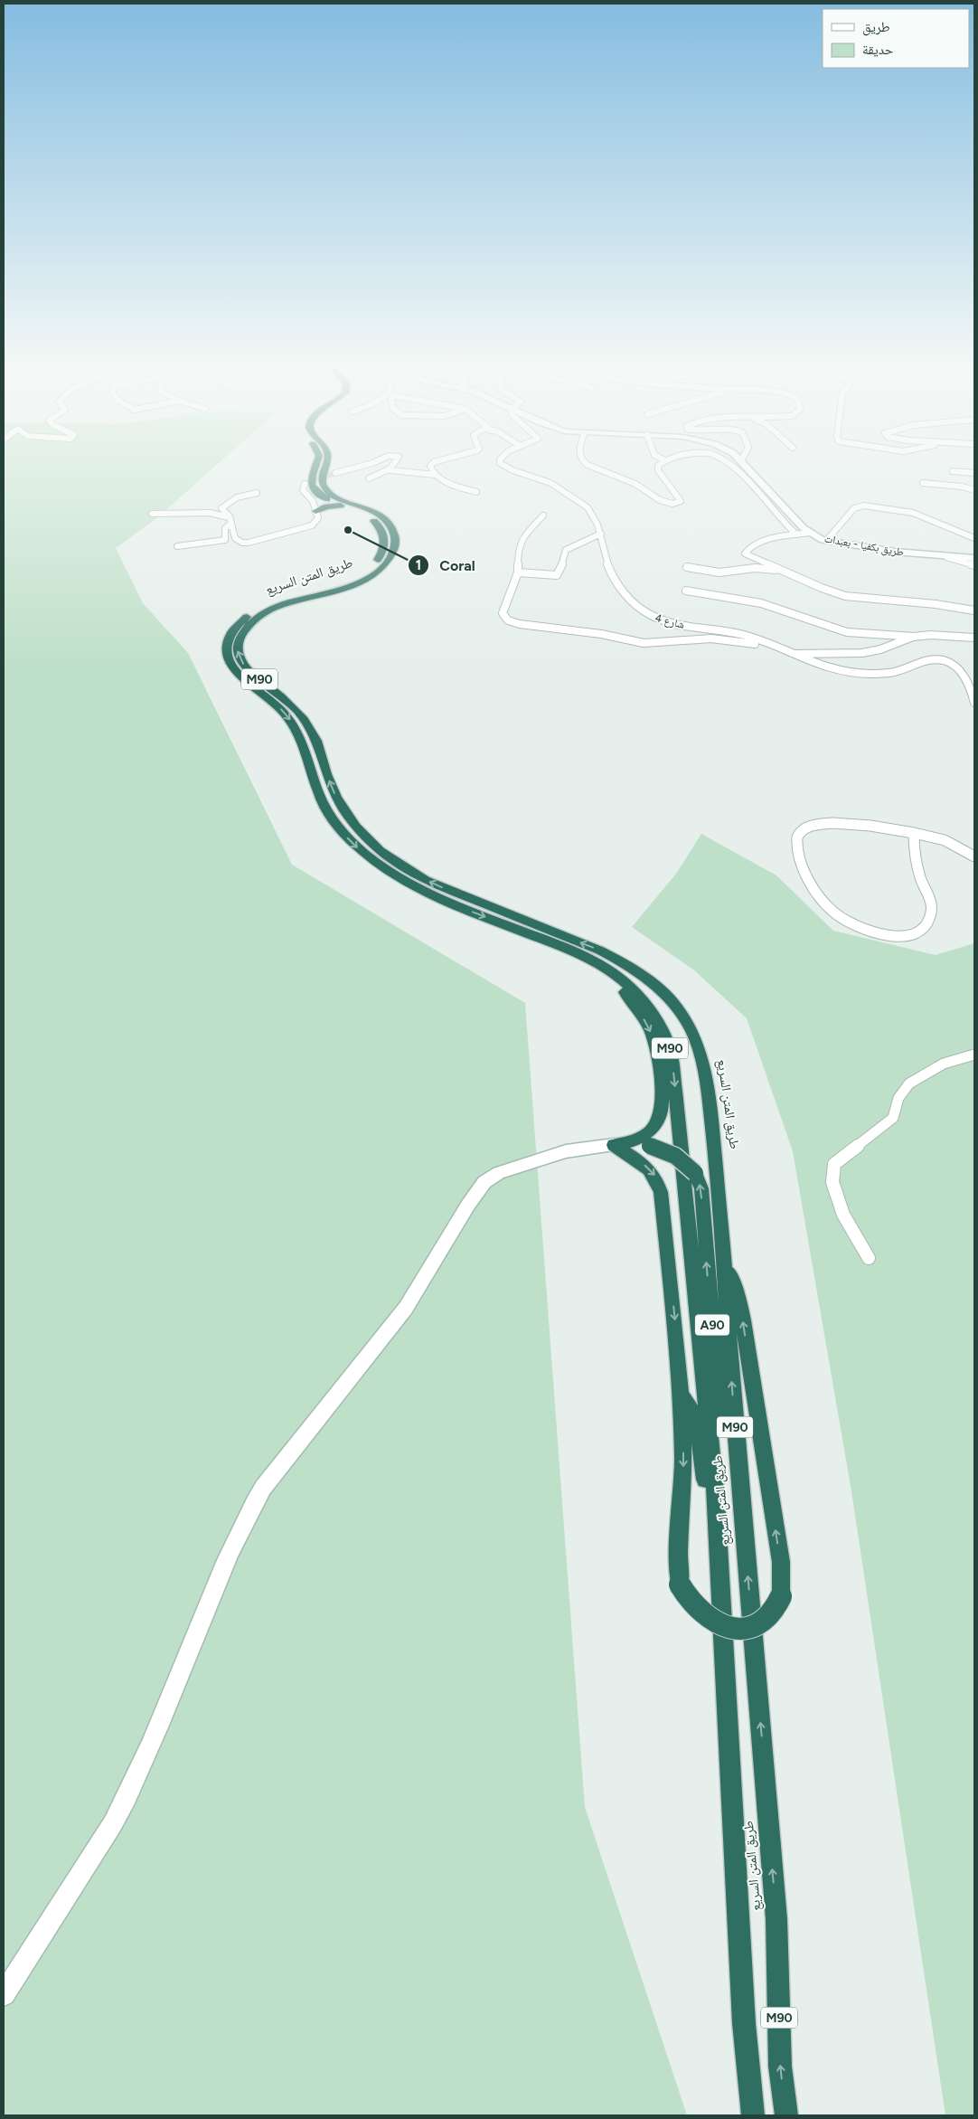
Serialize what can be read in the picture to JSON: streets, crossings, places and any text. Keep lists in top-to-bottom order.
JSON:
{
  "streets": {
    "highway": ["طريق المتن السريع", "M90", "A90"],
    "main road": ["طريق بكفيا - بعبدات"],
    "street": ["شارع 4"]
  },
  "crossings": [
    ["طريق المتن السريع", "A90"]
  ],
  "places": ["Coral"],
  "legend": ["طريق", "حديقة"]
}
